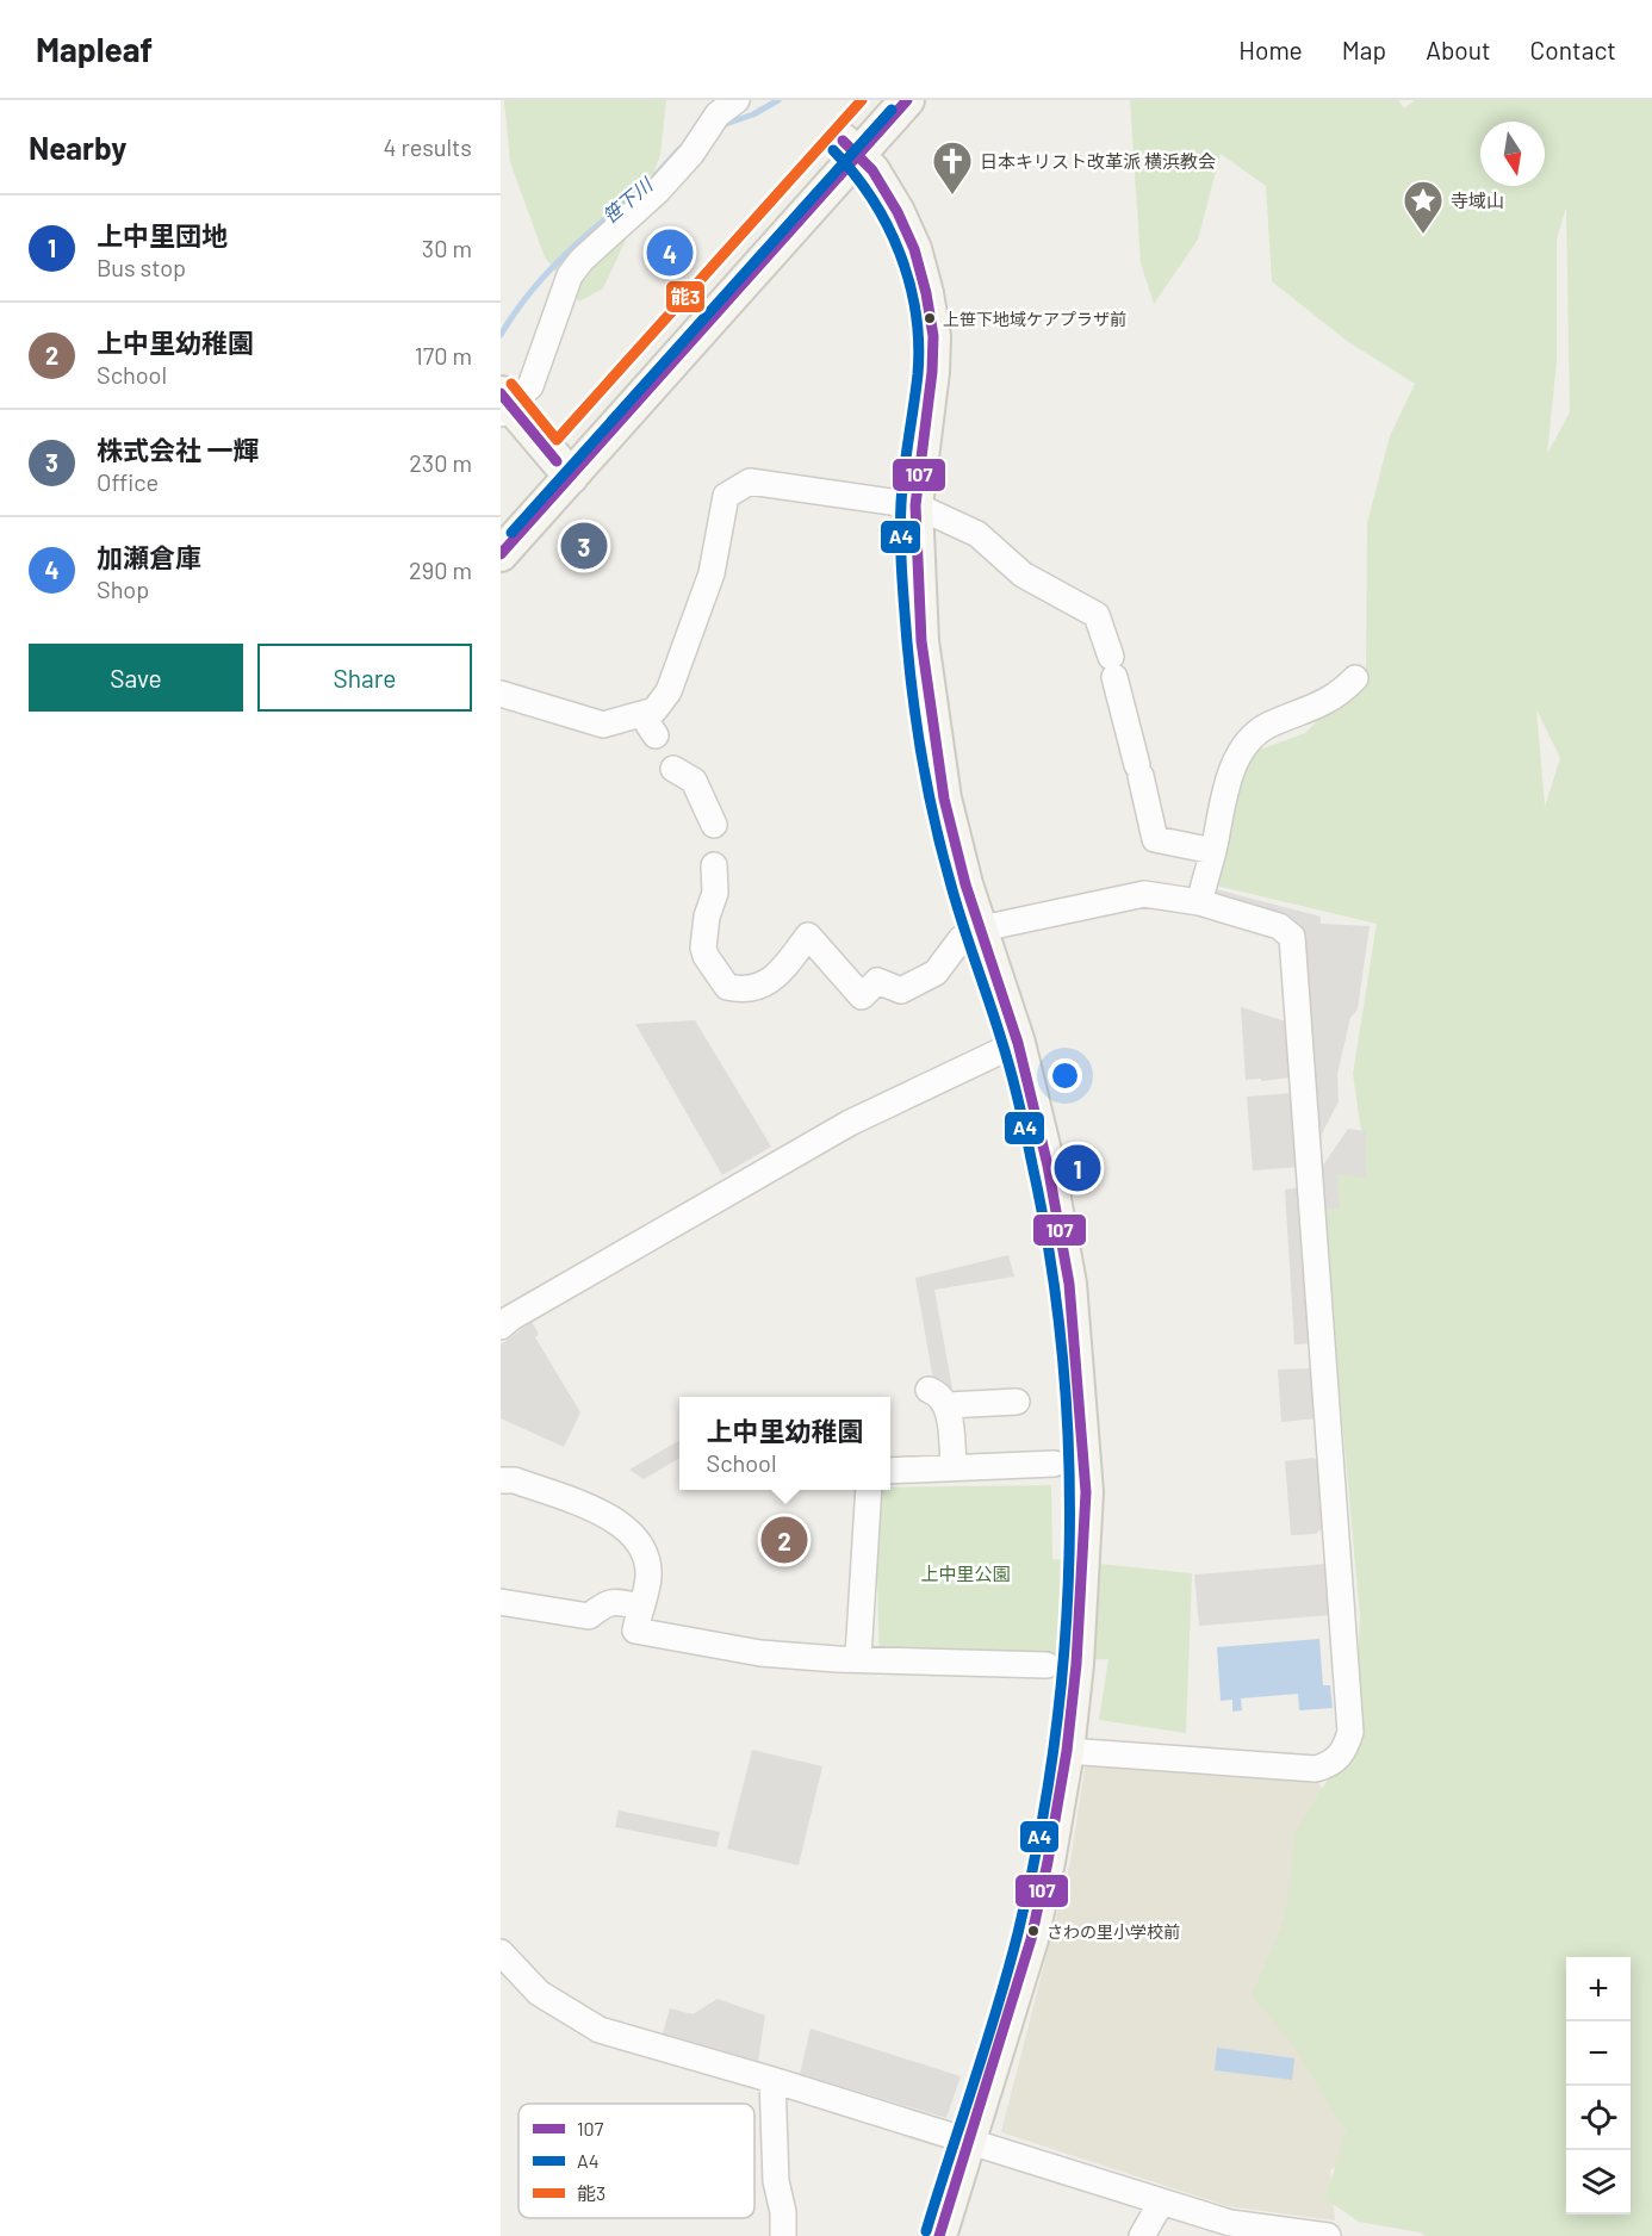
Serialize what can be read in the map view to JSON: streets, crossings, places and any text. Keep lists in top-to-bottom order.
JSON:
{
  "water": ["笹下川"],
  "parks": ["上中里公園"],
  "places": {
    "church": ["日本キリスト改革派 横浜教会"],
    "place": ["寺域山"],
    "other": ["上笹下地域ケアプラザ前", "さわの里小学校前"]
  },
  "lines": ["transit line 107", "transit line 能3", "transit line A4"],
  "legend": ["107", "A4", "能3"],
  "north": "bottom",
  "page": {
    "header": "Mapleaf",
    "nav": [
      "Home",
      "Map",
      "About",
      "Contact"
    ],
    "heading": ["Nearby", "4 results"],
    "list": [
      {
        "mark": "1",
        "name": "上中里団地",
        "note": "Bus stop",
        "value": "30 m"
      },
      {
        "mark": "2",
        "name": "上中里幼稚園",
        "note": "School",
        "value": "170 m"
      },
      {
        "mark": "3",
        "name": "株式会社 一輝",
        "note": "Office",
        "value": "230 m"
      },
      {
        "mark": "4",
        "name": "加瀬倉庫",
        "note": "Shop",
        "value": "290 m"
      }
    ],
    "pins": [
      "4",
      "3",
      "1",
      "2"
    ],
    "buttons": ["Save", "Share"],
    "popup": ["上中里幼稚園", "School"],
    "map_buttons": ["+", "−"]
  }
}
